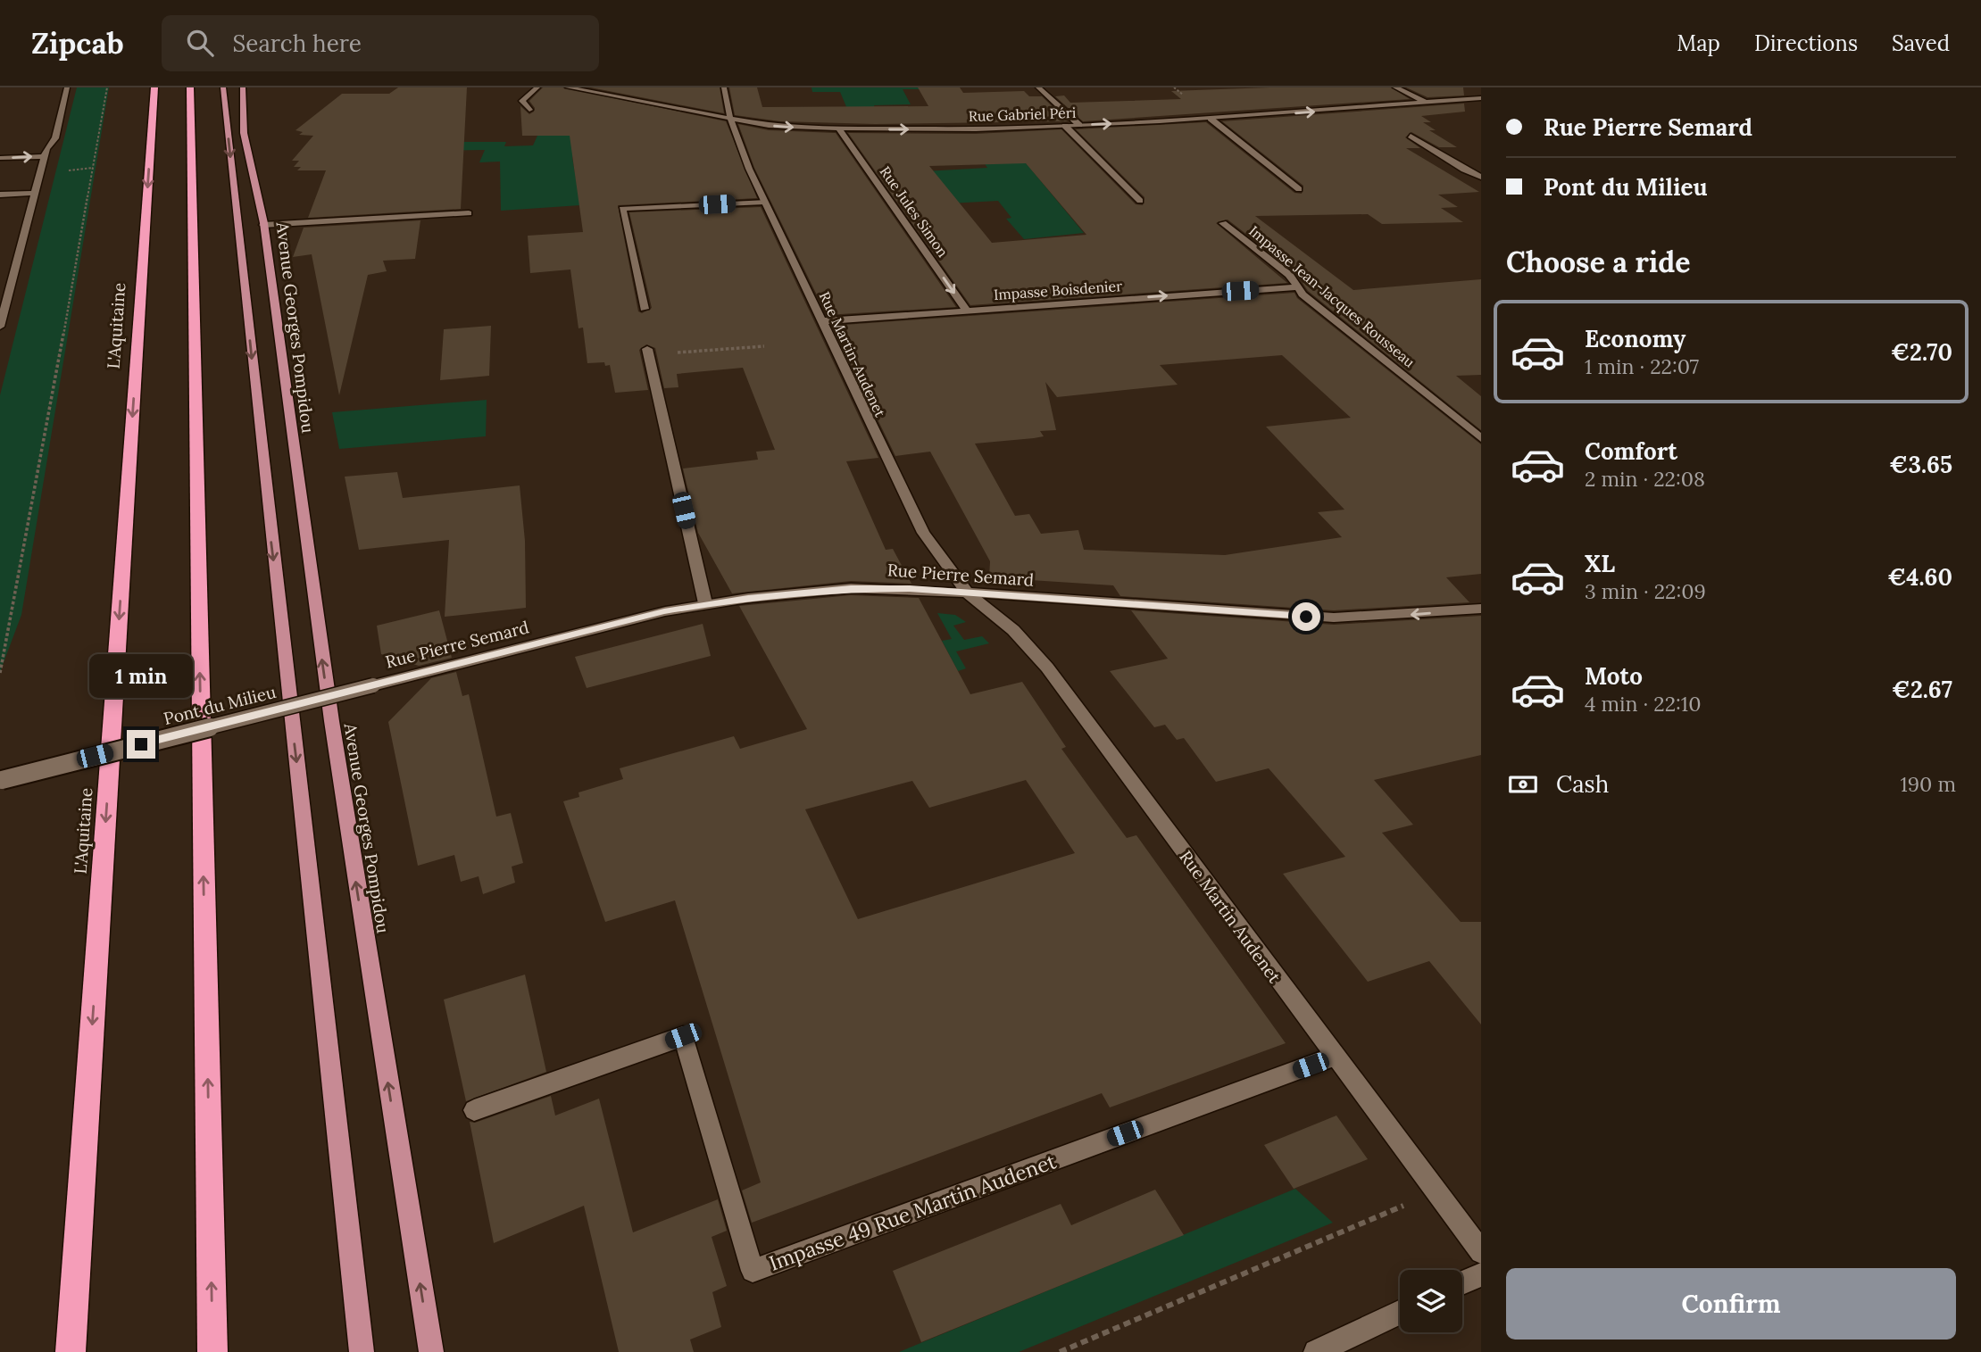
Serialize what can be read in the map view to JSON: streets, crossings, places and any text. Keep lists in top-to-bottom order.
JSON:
{
  "streets": {
    "highway": ["L'Aquitaine"],
    "main road": ["Avenue Georges Pompidou"],
    "street": [
      "Rue Gabriel Péri",
      "Rue Jules Simon",
      "Impasse Boisdenier",
      "Impasse Jean-Jacques Rousseau",
      "Rue Martin-Audenet",
      "Rue Pierre Semard",
      "Pont du Milieu",
      "Rue Martin Audenet",
      "Impasse 49 Rue Martin Audenet"
    ]
  },
  "crossings": [
    ["Rue Gabriel Péri", "Rue Jules Simon"],
    ["Rue Gabriel Péri", "Rue Martin-Audenet"],
    ["Rue Jules Simon", "Impasse Boisdenier"],
    ["Impasse Boisdenier", "Impasse Jean-Jacques Rousseau"],
    ["Impasse Boisdenier", "Rue Martin-Audenet"],
    ["Rue Martin-Audenet", "Rue Pierre Semard"],
    ["Rue Martin-Audenet", "Rue Martin Audenet"],
    ["Rue Pierre Semard", "Pont du Milieu"],
    ["Rue Pierre Semard", "Rue Martin Audenet"],
    ["Rue Martin Audenet", "Impasse 49 Rue Martin Audenet"]
  ],
  "one_way": [
    "Rue Gabriel Péri",
    "Rue Jules Simon",
    "Impasse Boisdenier",
    "Rue Pierre Semard"
  ],
  "page": {
    "header": "Zipcab",
    "search": "Search here",
    "nav": ["Map", "Directions", "Saved"],
    "banner": ["Rue Pierre Semard", "Pont du Milieu"],
    "heading": "Choose a ride",
    "list": [
      {
        "name": "Economy",
        "note": "1 min · 22:07",
        "value": "€2.70"
      },
      {
        "name": "Comfort",
        "note": "2 min · 22:08",
        "value": "€3.65"
      },
      {
        "name": "XL",
        "note": "3 min · 22:09",
        "value": "€4.60"
      },
      {
        "name": "Moto",
        "note": "4 min · 22:10",
        "value": "€2.67"
      }
    ],
    "bubble": "1 min",
    "pay": ["Cash", "190 m"],
    "buttons": "Confirm"
  }
}
